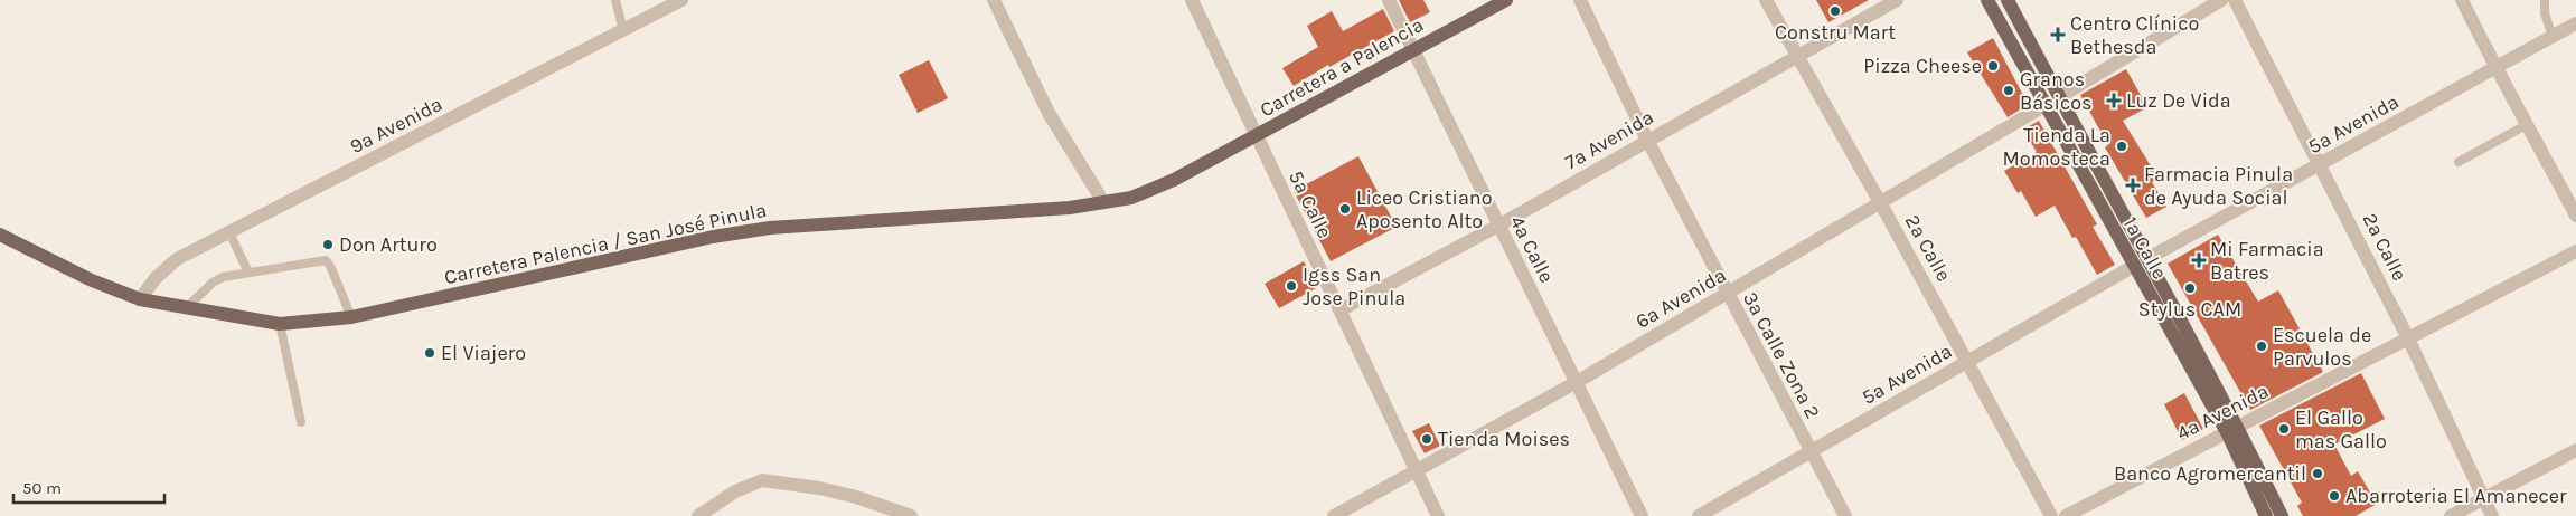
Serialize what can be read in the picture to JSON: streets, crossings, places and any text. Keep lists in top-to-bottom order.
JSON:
{
  "streets": {
    "main road": ["Carretera a Palencia", "Carretera Palencia / San José Pinula", "1a Calle"],
    "street": [
      "5a Avenida",
      "9a Avenida",
      "7a Avenida",
      "5a Calle",
      "2a Calle",
      "4a Calle",
      "6a Avenida",
      "3a Calle Zona 2",
      "4a Avenida"
    ]
  },
  "crossings": [
    ["Carretera a Palencia", "5a Calle"],
    ["Carretera a Palencia", "Carretera Palencia / San José Pinula"],
    ["Carretera a Palencia", "4a Calle"],
    ["5a Avenida", "2a Calle"],
    ["5a Avenida", "1a Calle"],
    ["5a Avenida", "3a Calle Zona 2"],
    ["9a Avenida", "Carretera Palencia / San José Pinula"],
    ["7a Avenida", "5a Calle"],
    ["7a Avenida", "2a Calle"],
    ["7a Avenida", "4a Calle"],
    ["7a Avenida", "3a Calle Zona 2"],
    ["5a Calle", "Carretera Palencia / San José Pinula"],
    ["5a Calle", "6a Avenida"],
    ["2a Calle", "6a Avenida"],
    ["2a Calle", "4a Avenida"],
    ["1a Calle", "6a Avenida"],
    ["1a Calle", "4a Avenida"],
    ["4a Calle", "6a Avenida"],
    ["6a Avenida", "3a Calle Zona 2"]
  ],
  "places": {
    "other": [
      "Constru Mart",
      "Pizza Cheese",
      "Granos Básicos",
      "Tienda La Momosteca",
      "Liceo Cristiano Aposento Alto",
      "Don Arturo",
      "Igss San Jose Pinula",
      "Stylus CAM",
      "Escuela de Parvulos",
      "El Viajero",
      "El Gallo mas Gallo",
      "Tienda Moises",
      "Banco Agromercantil",
      "Abarroteria El Amanecer"
    ],
    "health": [
      "Centro Clínico Bethesda",
      "Luz De Vida",
      "Farmacia Pinula de Ayuda Social",
      "Mi Farmacia Batres"
    ]
  },
  "scale_bar": "50 m"
}
